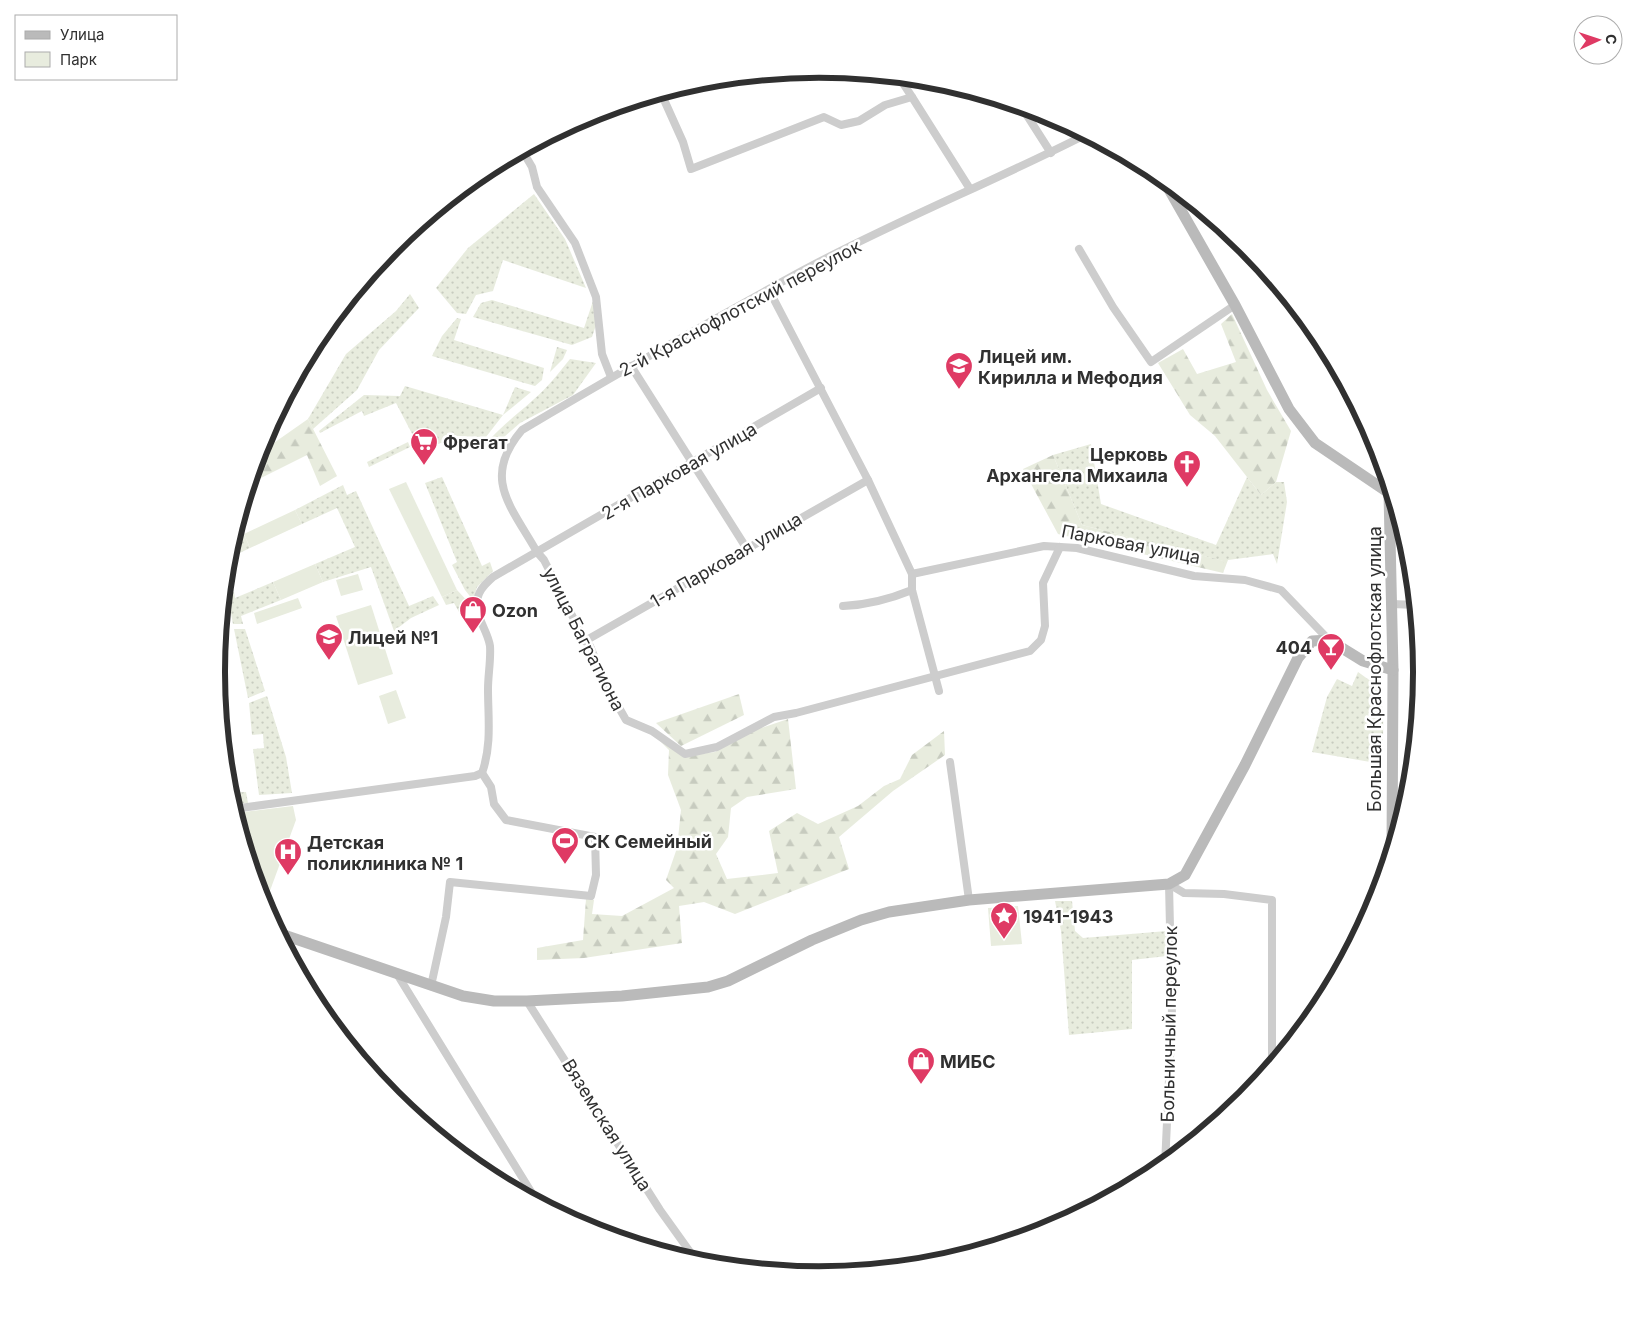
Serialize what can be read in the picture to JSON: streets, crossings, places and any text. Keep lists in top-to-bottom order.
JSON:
{
  "streets": {
    "street": [
      "2-й Краснофлотский переулок",
      "2-я Парковая улица",
      "Парковая улица",
      "1-я Парковая улица",
      "улица Багратиона",
      "Большая Краснофлотская улица",
      "Больничный переулок",
      "Вяземская улица"
    ]
  },
  "crossings": [
    ["2-й Краснофлотский переулок", "2-я Парковая улица"],
    ["2-й Краснофлотский переулок", "улица Багратиона"],
    ["2-я Парковая улица", "улица Багратиона"],
    ["Парковая улица", "улица Багратиона"],
    ["Парковая улица", "Большая Краснофлотская улица"],
    ["1-я Парковая улица", "улица Багратиона"]
  ],
  "places": {
    "school or university": ["Лицей им. Кирилла и Мефодия", "Лицей №1"],
    "supermarket": ["Фрегат"],
    "church": ["Церковь Архангела Михаила"],
    "shop": ["Ozon", "МИБС"],
    "bar": ["404"],
    "sports": ["СК Семейный"],
    "hospital": ["Детская поликлиника № 1"],
    "place": ["1941-1943"]
  },
  "legend": ["Улица", "Парк"],
  "north": "right"
}
